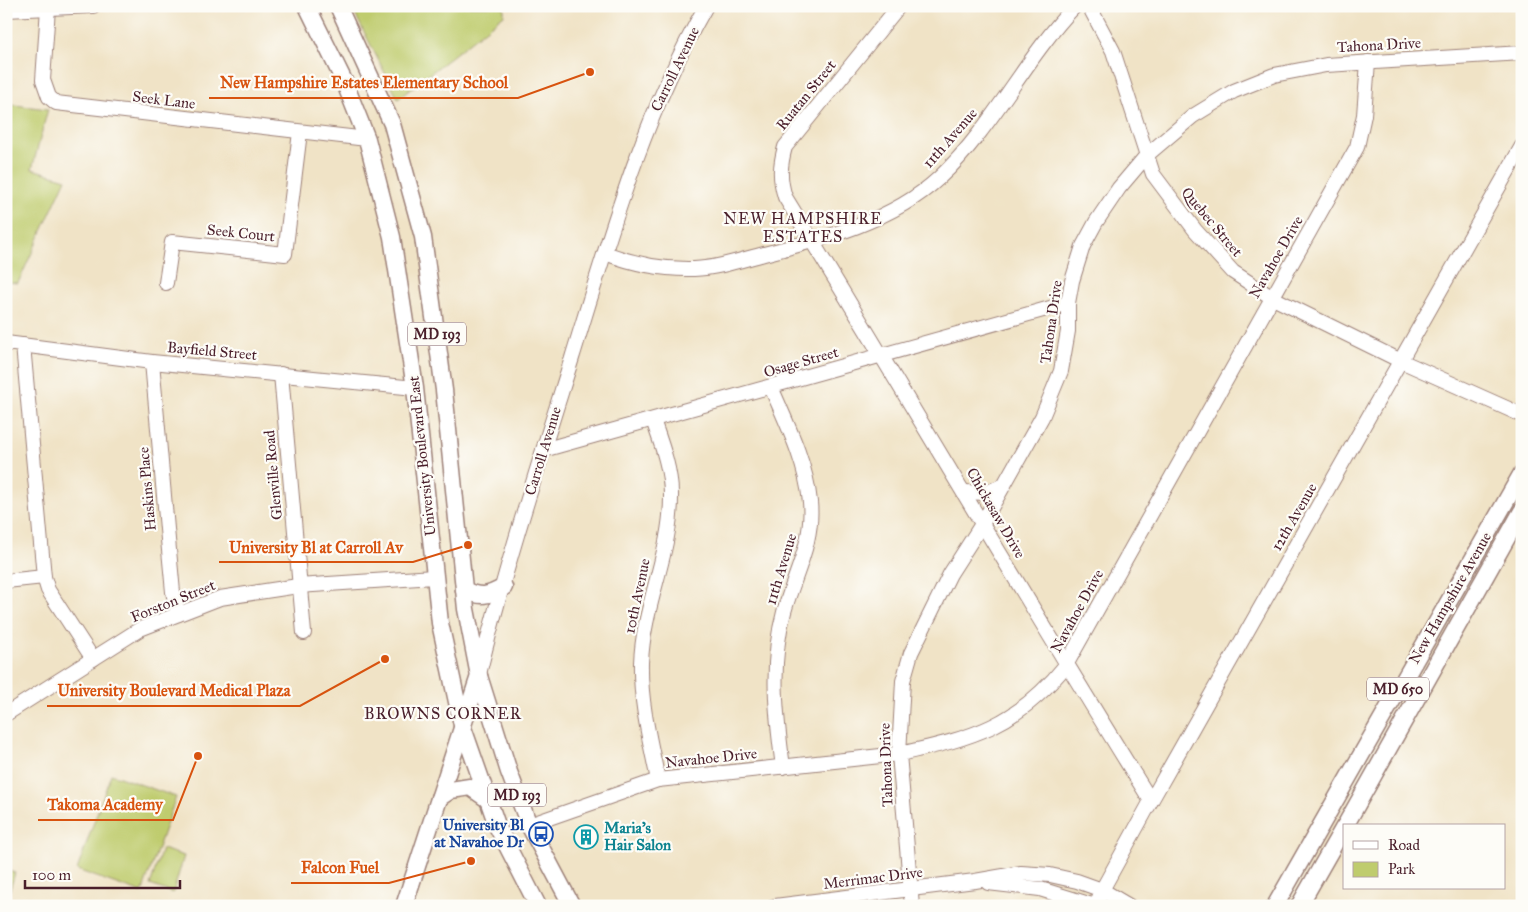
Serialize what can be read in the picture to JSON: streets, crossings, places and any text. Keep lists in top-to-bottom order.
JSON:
{
  "streets": {
    "main road": [
      "Carroll Avenue",
      "MD 193",
      "University Boulevard East",
      "New Hampshire Avenue",
      "MD 650"
    ],
    "street": [
      "Tahona Drive",
      "Ruatan Street",
      "Seek Lane",
      "11th Avenue",
      "Quebec Street",
      "Seek Court",
      "Navahoe Drive",
      "Bayfield Street",
      "Osage Street",
      "Glenville Road",
      "Haskins Place",
      "Chickasaw Drive",
      "12th Avenue",
      "10th Avenue",
      "Forston Street",
      "Merrimac Drive"
    ]
  },
  "crossings": [
    ["Tahona Drive", "Quebec Street"],
    ["Tahona Drive", "Navahoe Drive"],
    ["Tahona Drive", "Osage Street"],
    ["Tahona Drive", "Chickasaw Drive"],
    ["Tahona Drive", "Merrimac Drive"],
    ["Carroll Avenue", "11th Avenue"],
    ["Carroll Avenue", "MD 193"],
    ["Carroll Avenue", "Osage Street"],
    ["Carroll Avenue", "University Boulevard East"],
    ["Ruatan Street", "11th Avenue"],
    ["Ruatan Street", "Chickasaw Drive"],
    ["Seek Lane", "Seek Court"],
    ["Seek Lane", "University Boulevard East"],
    ["11th Avenue", "Navahoe Drive"],
    ["11th Avenue", "Osage Street"],
    ["11th Avenue", "Chickasaw Drive"],
    ["Quebec Street", "Navahoe Drive"],
    ["Quebec Street", "12th Avenue"],
    ["Navahoe Drive", "MD 193"],
    ["Navahoe Drive", "Chickasaw Drive"],
    ["Navahoe Drive", "10th Avenue"],
    ["MD 193", "University Boulevard East"],
    ["Bayfield Street", "University Boulevard East"],
    ["Bayfield Street", "Glenville Road"],
    ["Bayfield Street", "Haskins Place"],
    ["Osage Street", "Chickasaw Drive"],
    ["Osage Street", "10th Avenue"],
    ["University Boulevard East", "Forston Street"],
    ["Glenville Road", "Forston Street"],
    ["Haskins Place", "Forston Street"],
    ["Chickasaw Drive", "12th Avenue"],
    ["12th Avenue", "Merrimac Drive"]
  ],
  "districts": ["NEW HAMPSHIRE ESTATES", "BROWNS CORNER"],
  "places": {
    "other": [
      "New Hampshire Estates Elementary School",
      "University Bl at Carroll Av",
      "University Boulevard Medical Plaza",
      "Takoma Academy",
      "Falcon Fuel"
    ],
    "bus stop": ["University Bl at Navahoe Dr"],
    "building": ["Maria's Hair Salon"]
  },
  "legend": ["Road", "Park"],
  "scale_bar": "100 m"
}
